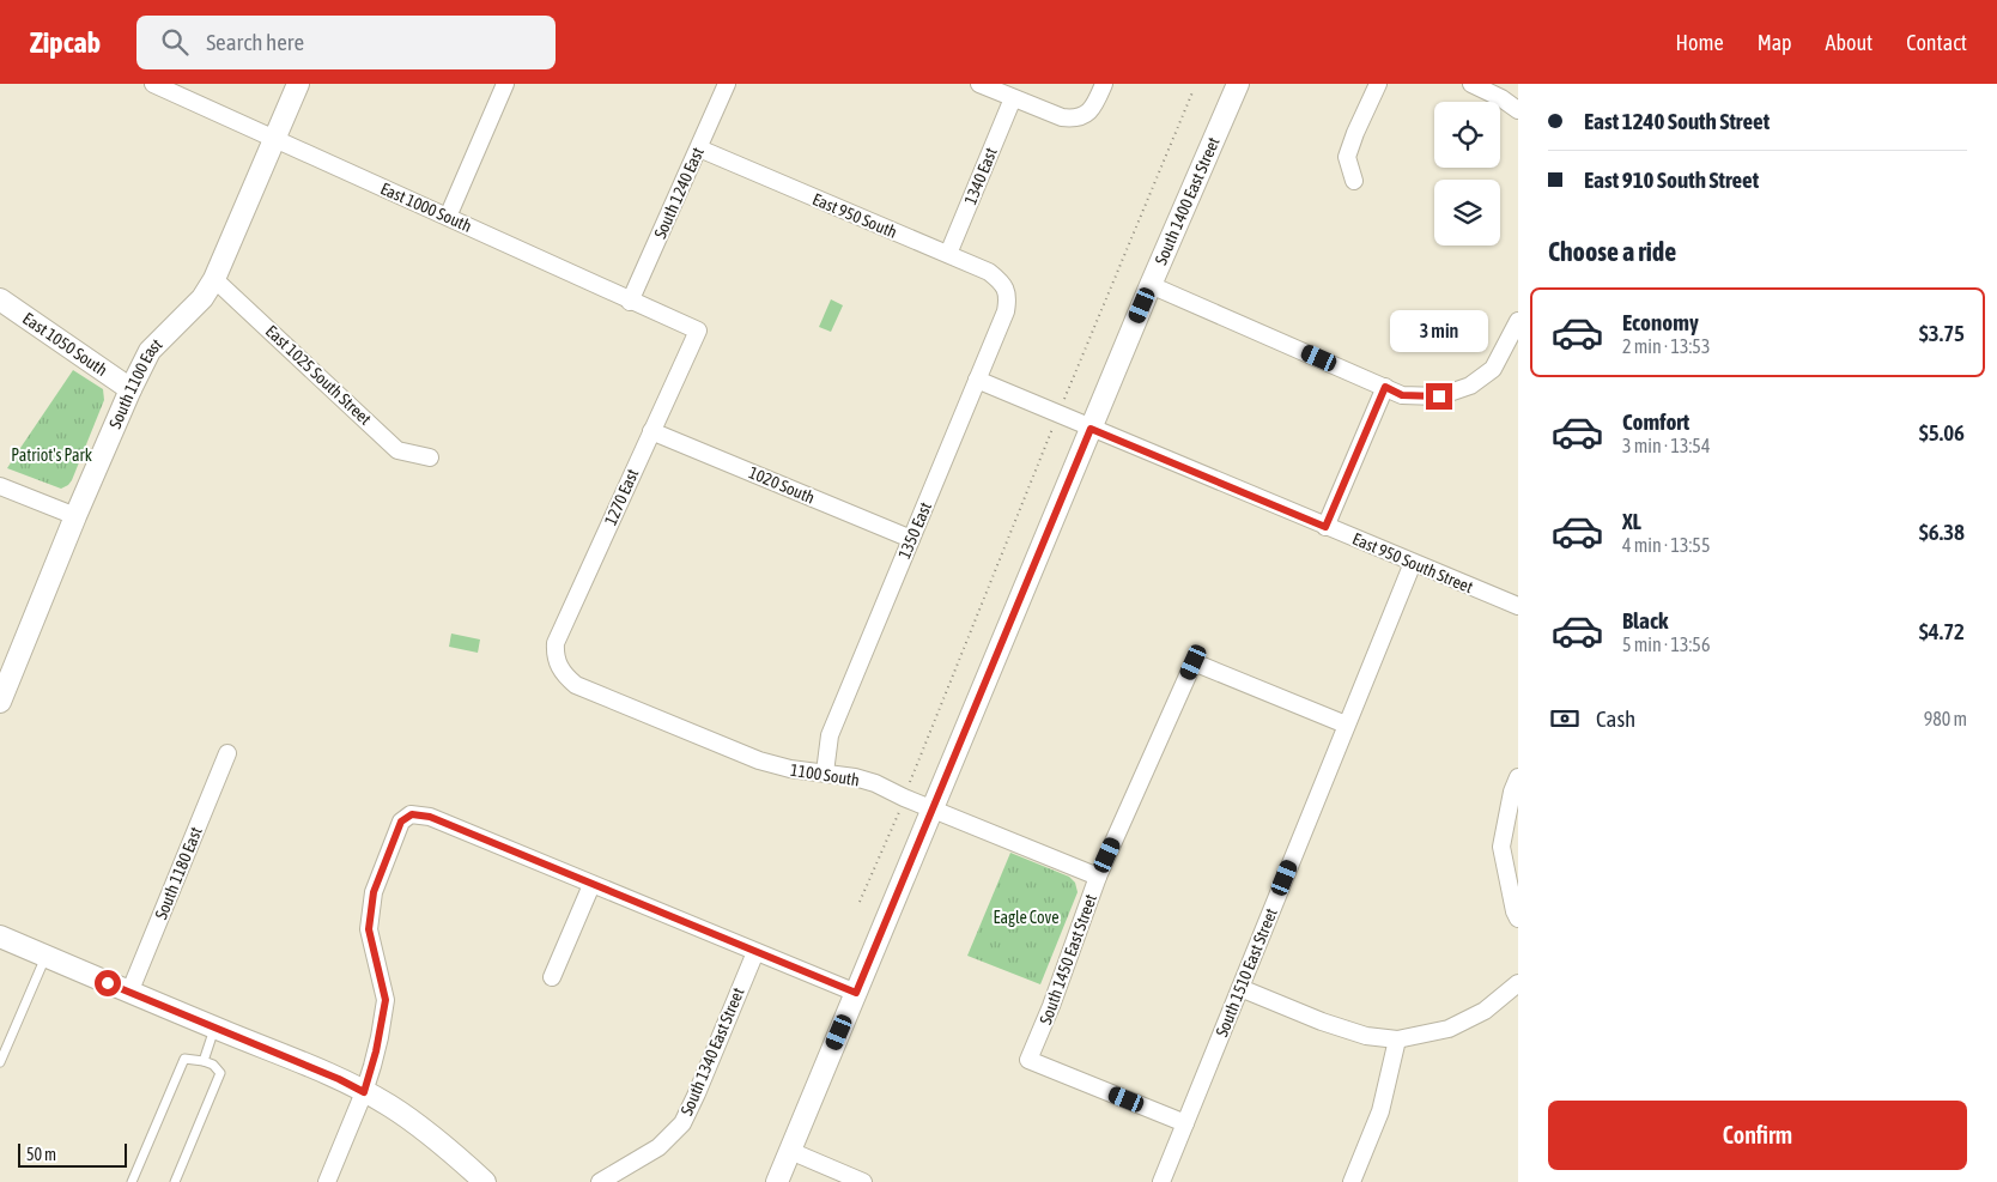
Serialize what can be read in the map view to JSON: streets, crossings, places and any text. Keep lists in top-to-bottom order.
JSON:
{
  "streets": {
    "street": [
      "1340 East",
      "South 1240 East",
      "South 1400 East Street",
      "East 1000 South",
      "East 950 South",
      "East 1050 South",
      "East 1025 South Street",
      "South 1100 East",
      "1020 South",
      "1270 East",
      "1350 East",
      "East 950 South Street",
      "1100 South",
      "South 1180 East",
      "South 1450 East Street",
      "South 1510 East Street",
      "South 1340 East Street"
    ]
  },
  "crossings": [
    ["1340 East", "East 950 South"],
    ["South 1240 East", "East 1000 South"],
    ["South 1240 East", "East 950 South"],
    ["South 1400 East Street", "East 950 South Street"],
    ["South 1400 East Street", "1100 South"],
    ["East 1000 South", "South 1100 East"],
    ["East 1000 South", "1270 East"],
    ["East 950 South", "1350 East"],
    ["East 1050 South", "South 1100 East"],
    ["East 1025 South Street", "South 1100 East"],
    ["1020 South", "1270 East"],
    ["1020 South", "1350 East"],
    ["1270 East", "1100 South"],
    ["1350 East", "East 950 South Street"],
    ["1350 East", "1100 South"],
    ["East 950 South Street", "South 1510 East Street"],
    ["1100 South", "South 1450 East Street"],
    ["South 1450 East Street", "South 1510 East Street"]
  ],
  "parks": ["Patriot's Park", "Eagle Cove"],
  "scale_bar": "50 m",
  "page": {
    "header": "Zipcab",
    "search": "Search here",
    "nav": [
      "Home",
      "Map",
      "About",
      "Contact"
    ],
    "banner": ["East 1240 South Street", "East 910 South Street"],
    "heading": "Choose a ride",
    "list": [
      {
        "name": "Economy",
        "note": "2 min · 13:53",
        "value": "$3.75"
      },
      {
        "name": "Comfort",
        "note": "3 min · 13:54",
        "value": "$5.06"
      },
      {
        "name": "XL",
        "note": "4 min · 13:55",
        "value": "$6.38"
      },
      {
        "name": "Black",
        "note": "5 min · 13:56",
        "value": "$4.72"
      }
    ],
    "bubble": "3 min",
    "pay": ["Cash", "980 m"],
    "buttons": "Confirm",
    "scale": "50 m"
  }
}
